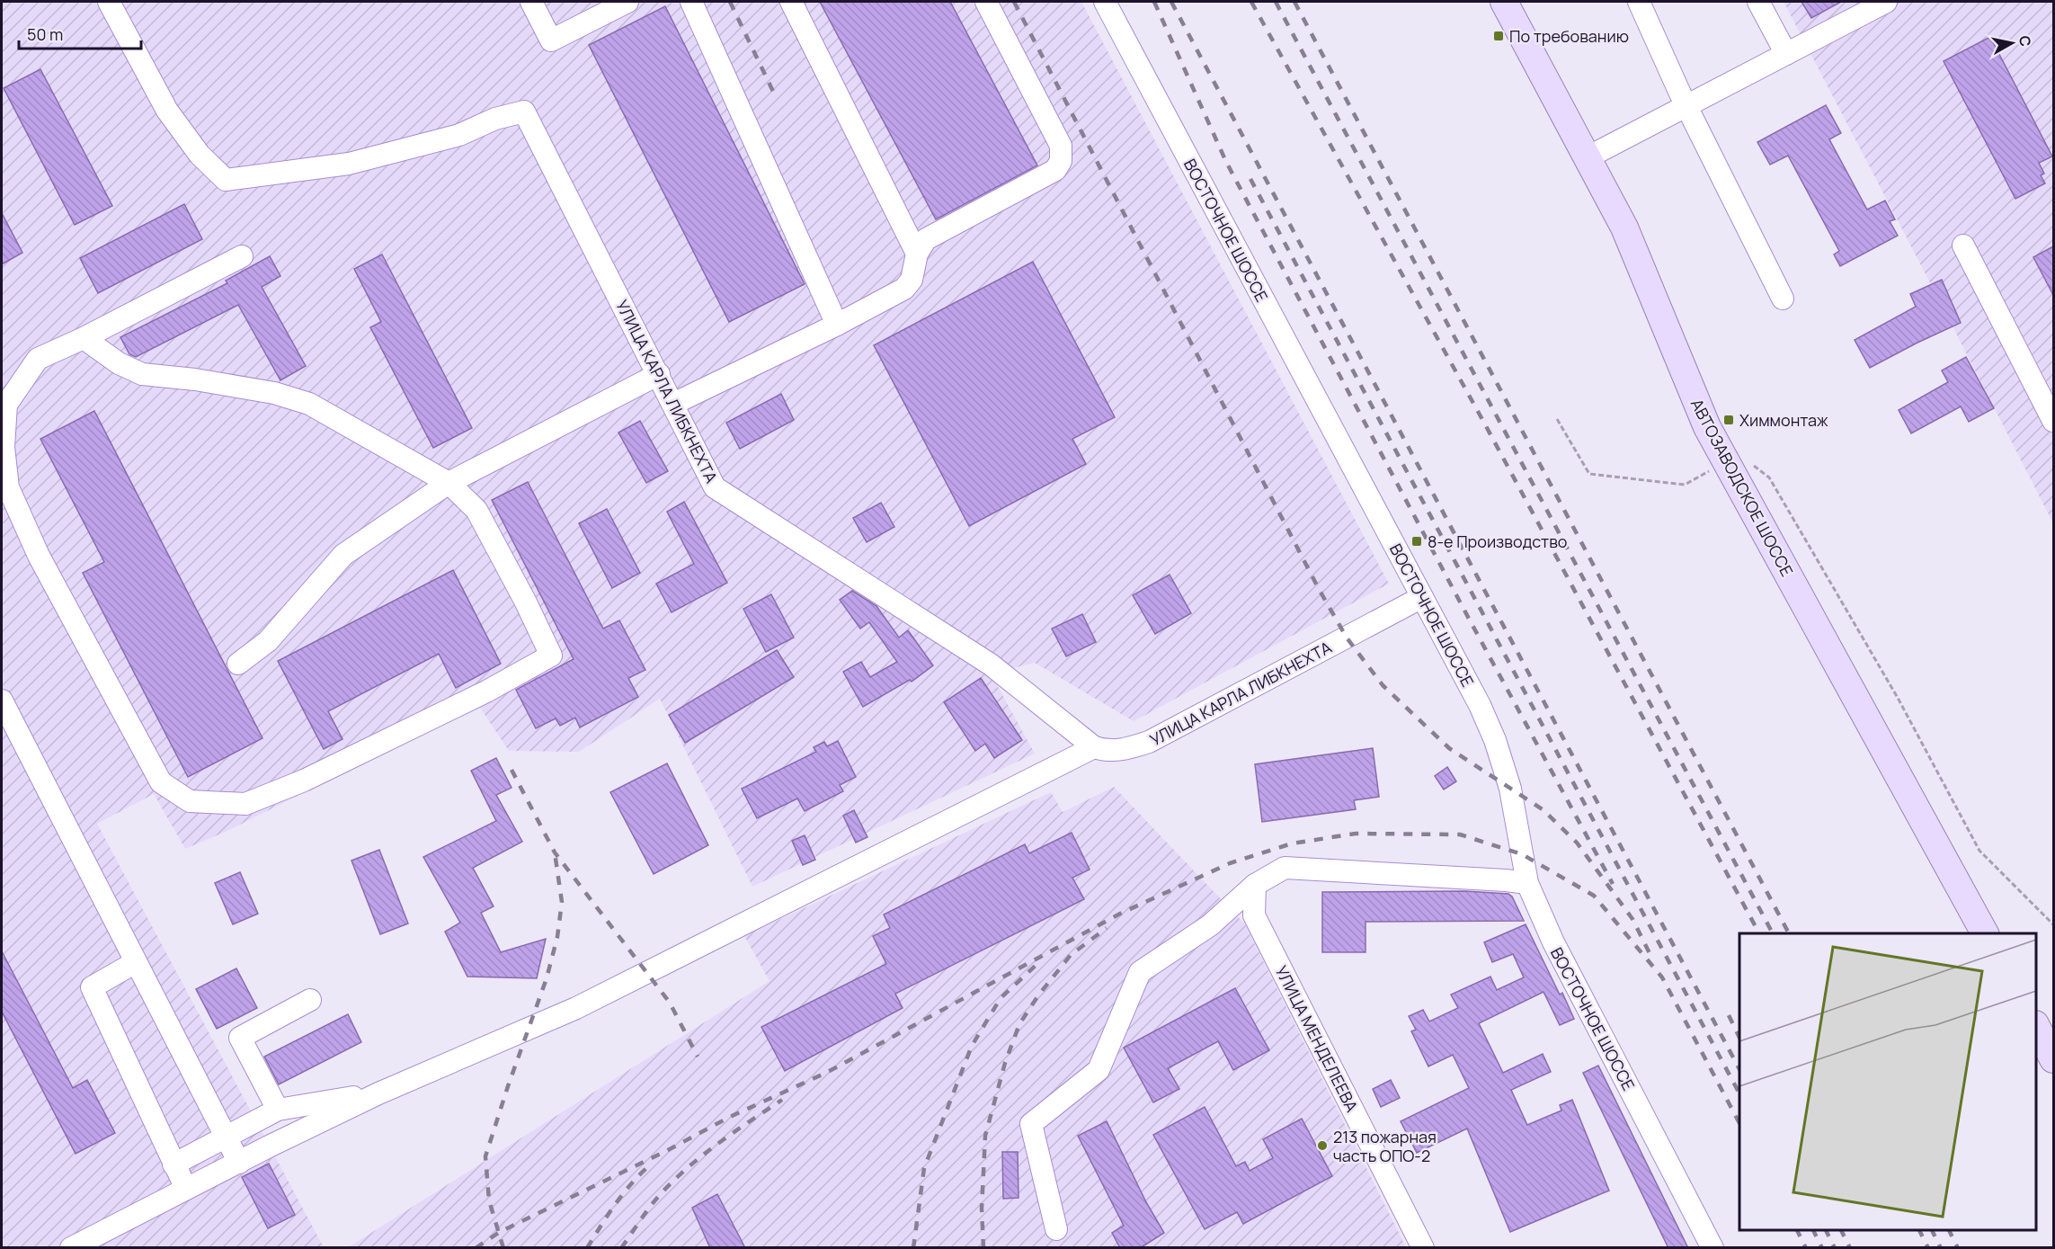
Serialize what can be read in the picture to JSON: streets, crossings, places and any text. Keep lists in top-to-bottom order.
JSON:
{
  "streets": {
    "main road": ["АВТОЗАВОДСКОЕ ШОССЕ"],
    "street": ["ВОСТОЧНОЕ ШОССЕ", "УЛИЦА КАРЛА ЛИБКНЕХТА", "УЛИЦА МЕНДЕЛЕЕВА"]
  },
  "crossings": [
    ["ВОСТОЧНОЕ ШОССЕ", "УЛИЦА КАРЛА ЛИБКНЕХТА"]
  ],
  "places": {
    "transit": ["По требованию", "Химмонтаж", "8-е Производство"],
    "other": ["213 пожарная часть ОПО-2"]
  },
  "scale_bar": "50 m",
  "north": "right"
}
